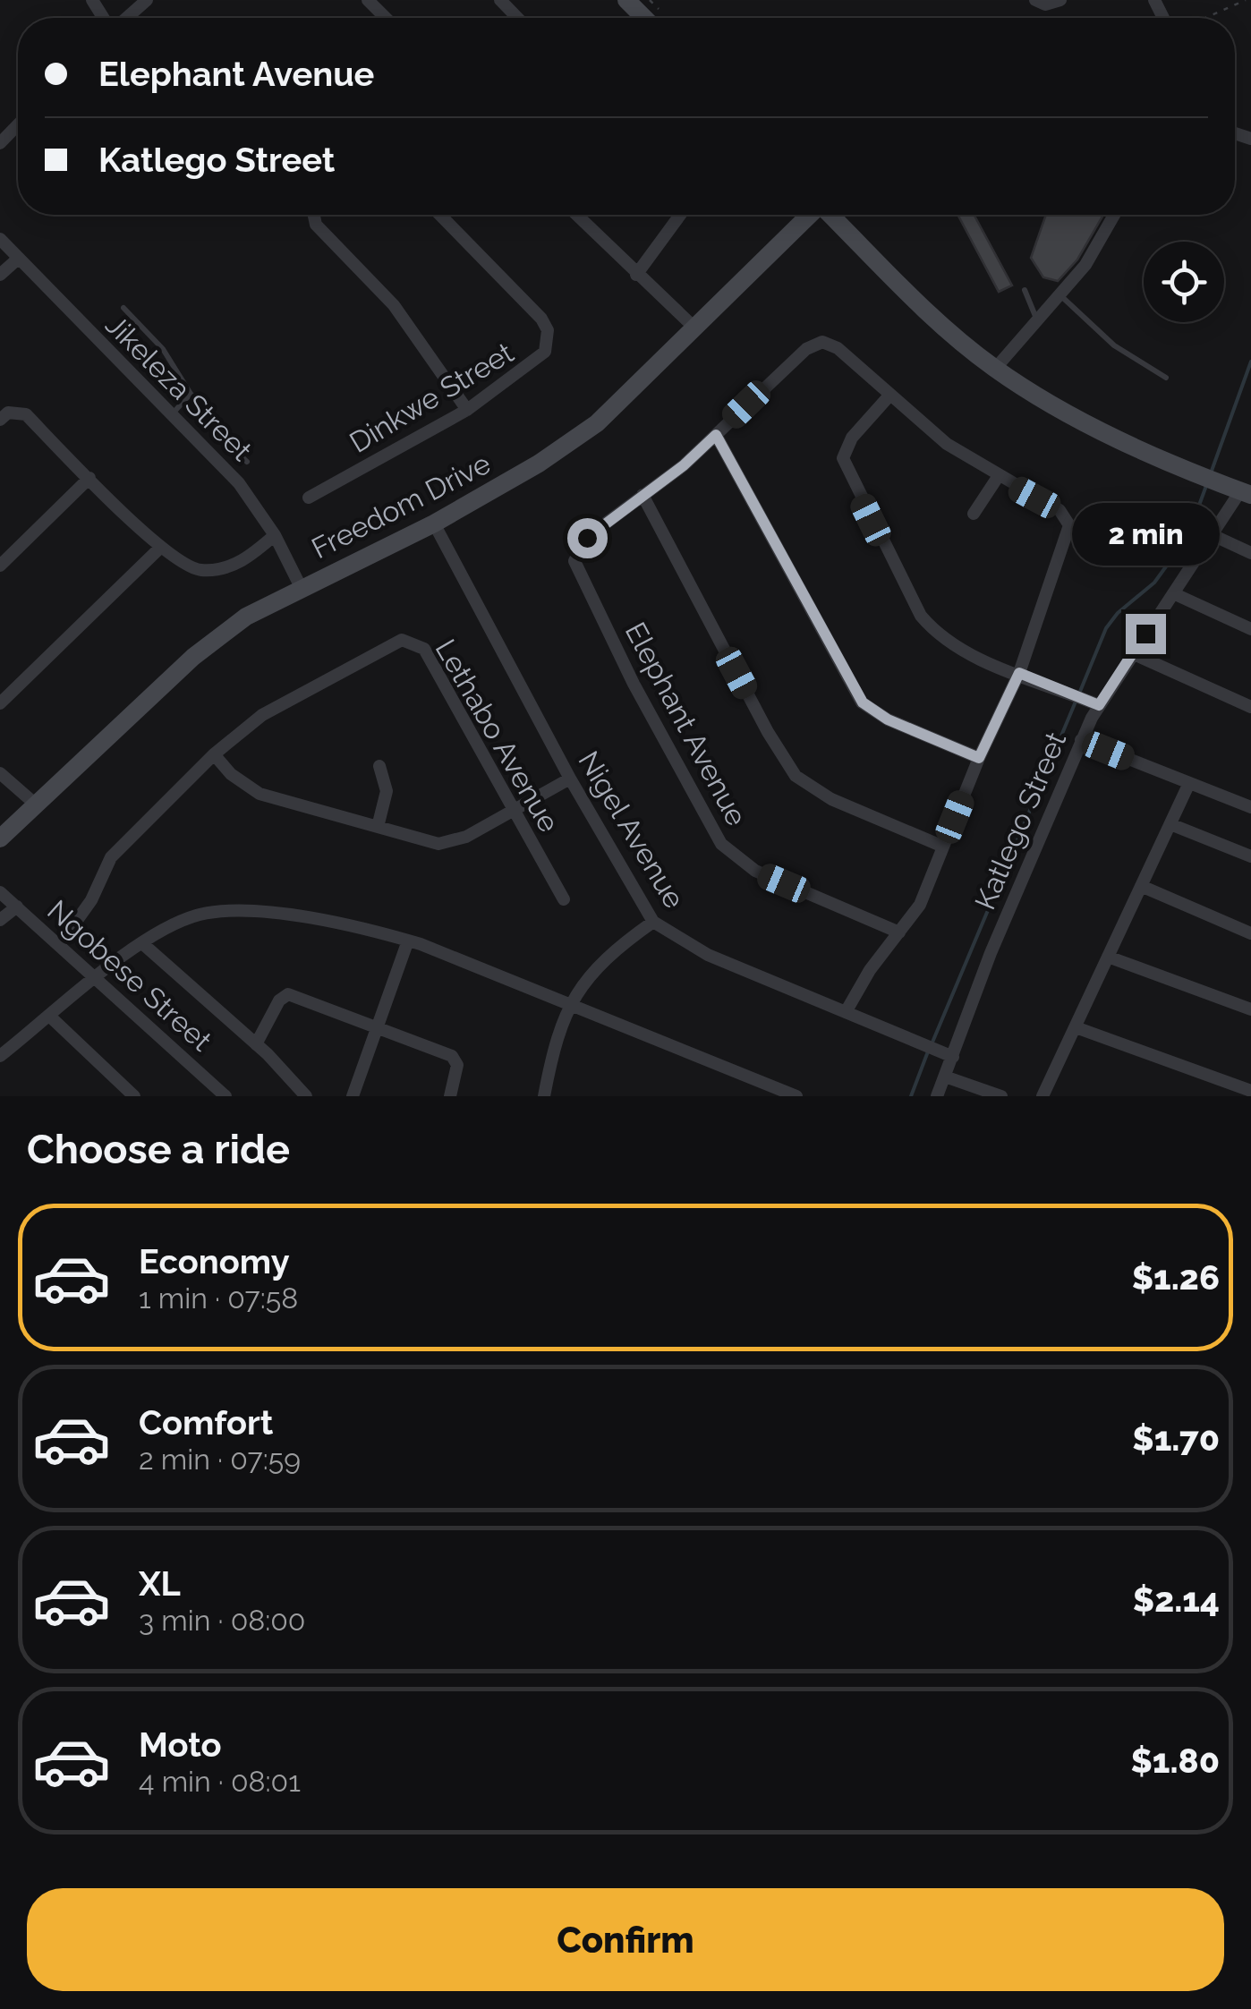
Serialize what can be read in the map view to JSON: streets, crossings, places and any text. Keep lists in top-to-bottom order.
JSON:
{
  "streets": {
    "street": [
      "Jikeleza Street",
      "Dinkwe Street",
      "Freedom Drive",
      "Elephant Avenue",
      "Lethabo Avenue",
      "Katlego Street",
      "Nigel Avenue",
      "Ngobese Street"
    ]
  },
  "crossings": [
    ["Jikeleza Street", "Freedom Drive"],
    ["Freedom Drive", "Nigel Avenue"],
    ["Lethabo Avenue", "Ngobese Street"],
    ["Katlego Street", "Nigel Avenue"]
  ],
  "page": {
    "banner": ["Elephant Avenue", "Katlego Street"],
    "bubble": "2 min",
    "heading": "Choose a ride",
    "list": [
      {
        "name": "Economy",
        "note": "1 min · 07:58",
        "value": "$1.26"
      },
      {
        "name": "Comfort",
        "note": "2 min · 07:59",
        "value": "$1.70"
      },
      {
        "name": "XL",
        "note": "3 min · 08:00",
        "value": "$2.14"
      },
      {
        "name": "Moto",
        "note": "4 min · 08:01",
        "value": "$1.80"
      }
    ],
    "buttons": "Confirm"
  }
}
